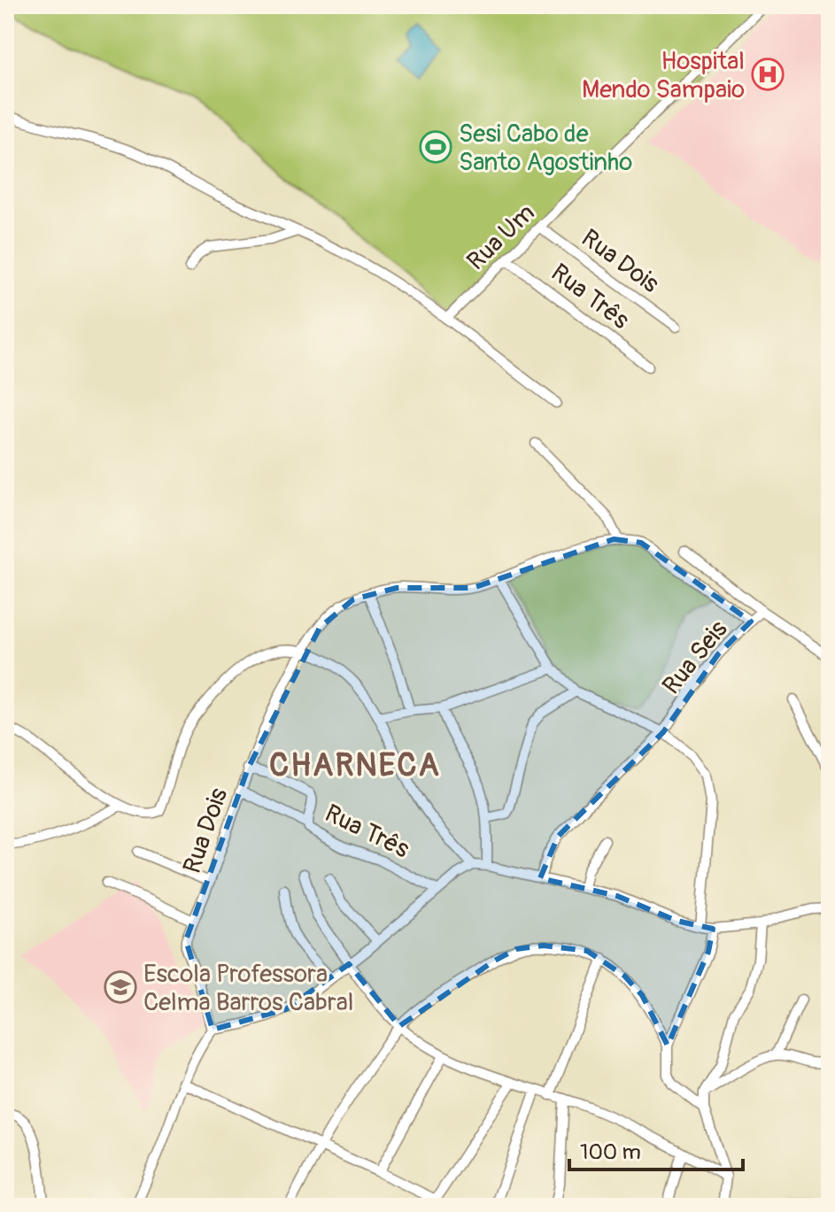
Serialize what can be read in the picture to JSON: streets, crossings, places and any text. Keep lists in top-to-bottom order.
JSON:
{
  "streets": {
    "street": [
      "Rua Um",
      "Rua Dois",
      "Rua Três",
      "Rua Seis"
    ]
  },
  "crossings": [
    ["Rua Um", "Rua Dois"],
    ["Rua Um", "Rua Três"],
    ["Rua Dois", "Rua Três"]
  ],
  "districts": ["CHARNECA"],
  "places": {
    "hospital": ["Hospital Mendo Sampaio"],
    "sports": ["Sesi Cabo de Santo Agostinho"],
    "school or university": ["Escola Professora Celma Barros Cabral"]
  },
  "scale_bar": "100 m"
}
